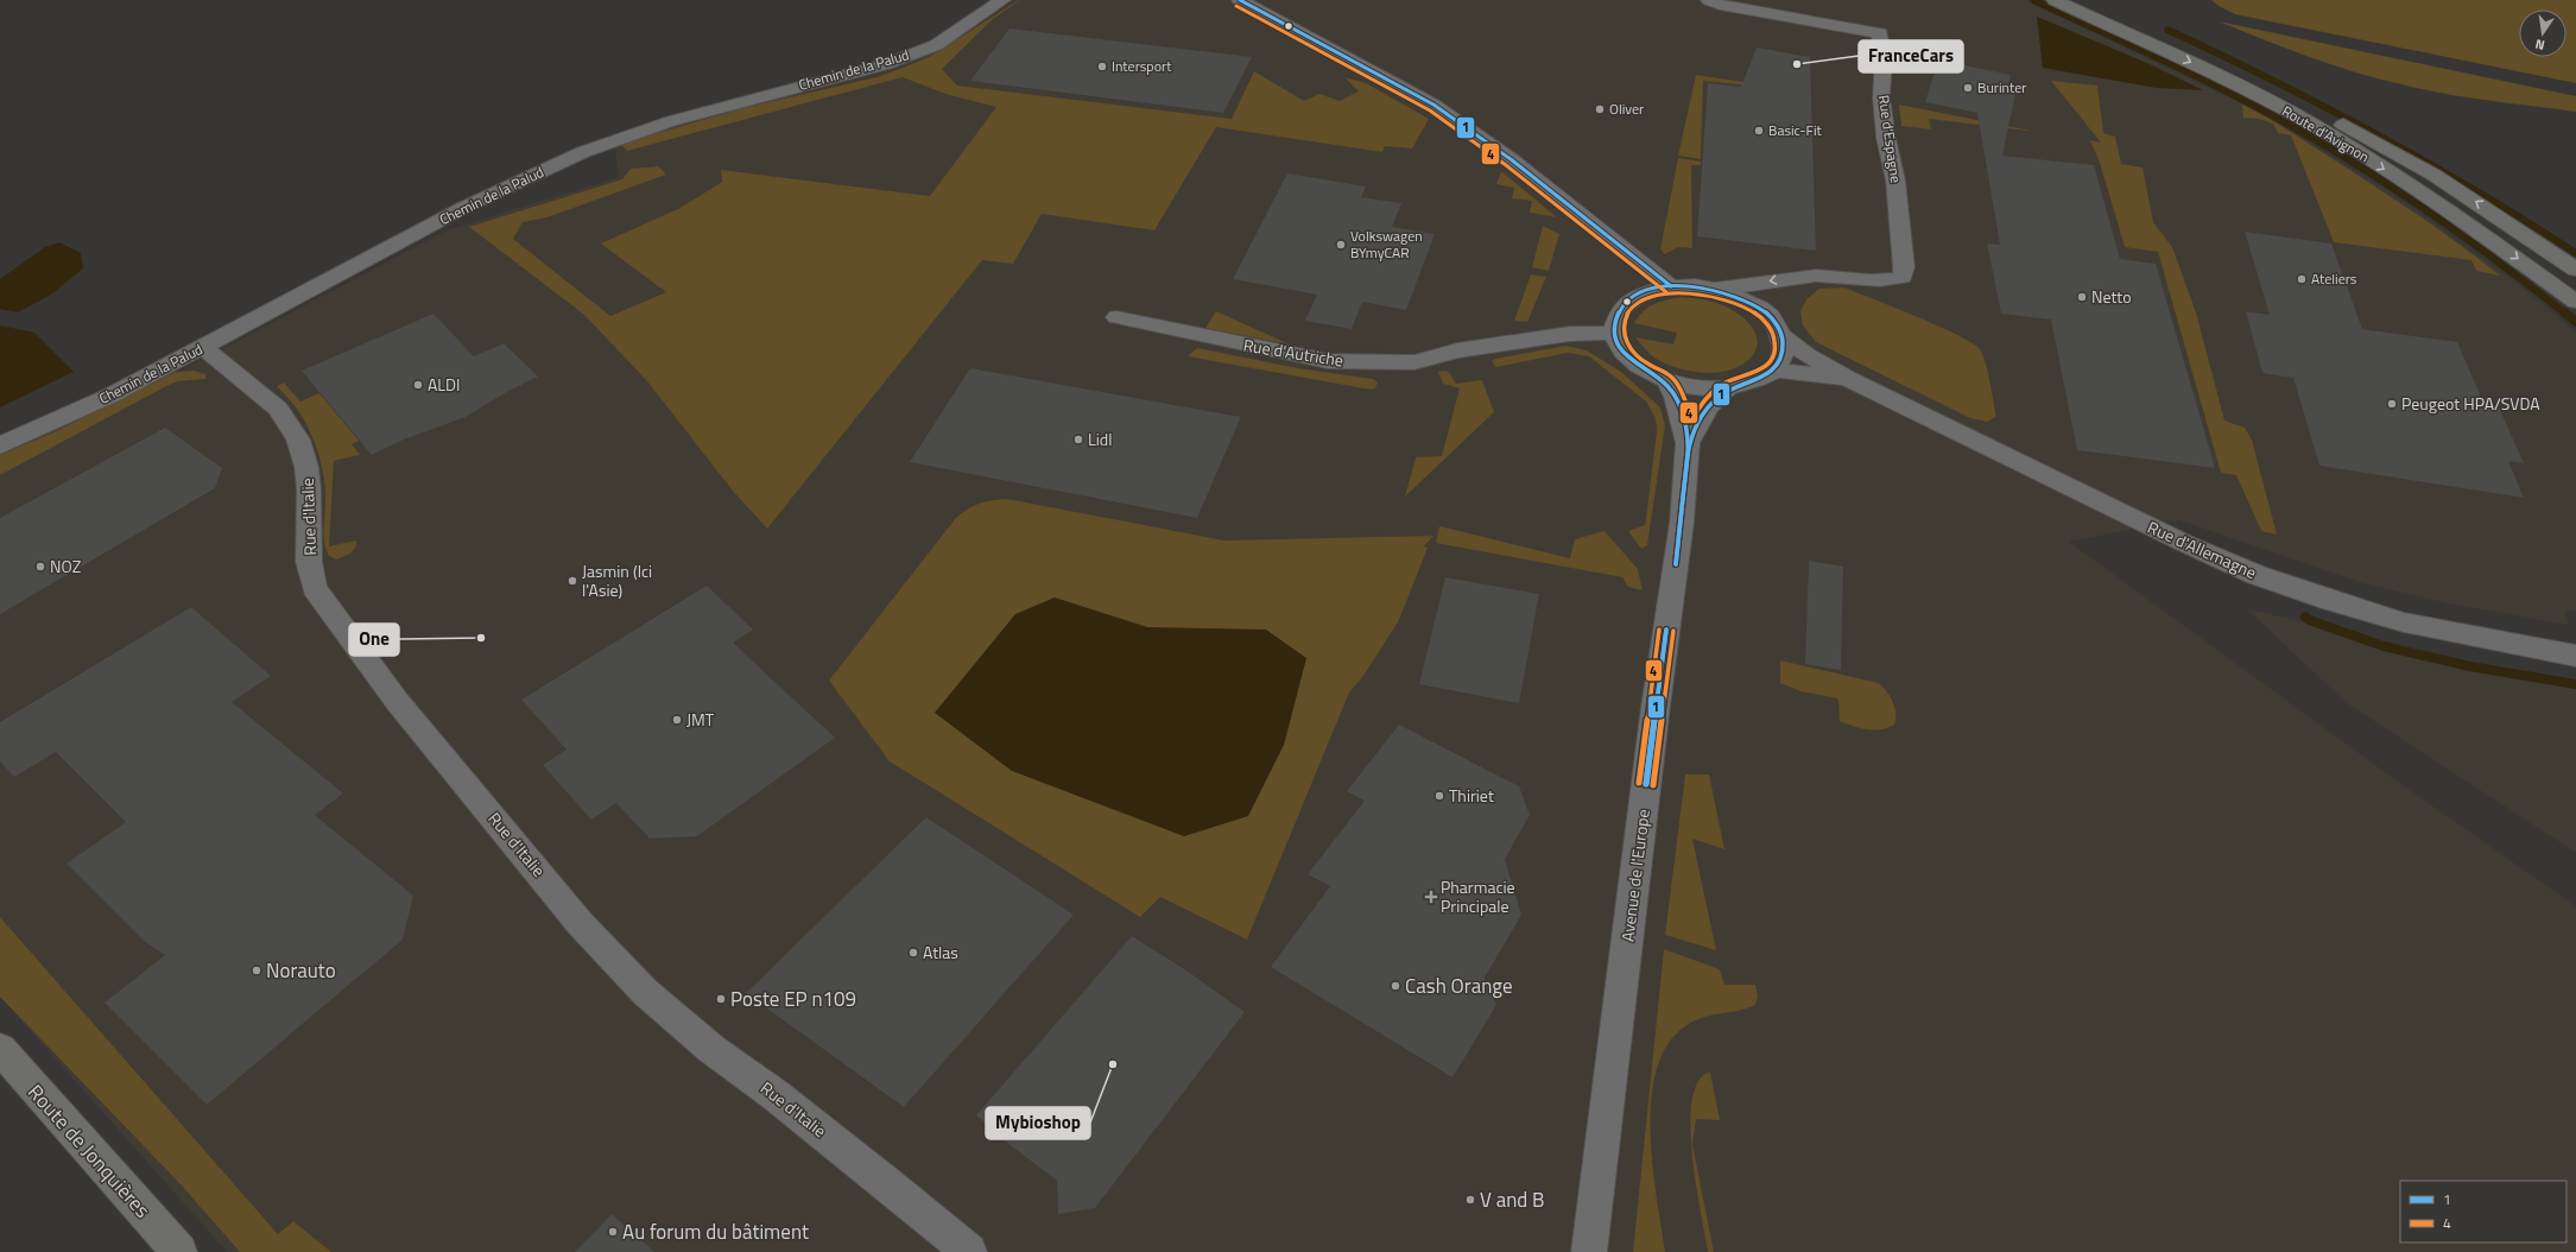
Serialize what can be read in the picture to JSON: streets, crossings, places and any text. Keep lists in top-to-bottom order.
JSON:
{
  "streets": {
    "main road": ["Route d'Avignon", "Route de Jonquières"],
    "street": [
      "Chemin de la Palud",
      "Rue d'Espagne",
      "Rue d'Autriche",
      "Rue d'Italie",
      "Rue d'Allemagne",
      "Avenue de l'Europe"
    ]
  },
  "crossings": [
    ["Chemin de la Palud", "Rue d'Italie"],
    ["Rue d'Espagne", "Rue d'Autriche"],
    ["Rue d'Espagne", "Rue d'Allemagne"],
    ["Rue d'Espagne", "Avenue de l'Europe"],
    ["Rue d'Autriche", "Rue d'Allemagne"],
    ["Rue d'Autriche", "Avenue de l'Europe"],
    ["Rue d'Allemagne", "Avenue de l'Europe"]
  ],
  "places": {
    "other": [
      "FranceCars",
      "Intersport",
      "Burinter",
      "Oliver",
      "Basic-Fit",
      "Volkswagen BYmyCAR",
      "Ateliers",
      "Netto",
      "ALDI",
      "Peugeot HPA/SVDA",
      "Lidl",
      "NOZ",
      "Jasmin (Ici l'Asie)",
      "One",
      "JMT",
      "Thiriet",
      "Atlas",
      "Norauto",
      "Cash Orange",
      "Poste EP n109",
      "Mybioshop",
      "V and B",
      "Au forum du bâtiment"
    ],
    "health": ["Pharmacie Principale"]
  },
  "lines": ["transit line 1", "transit line 4"],
  "legend": ["1", "4"],
  "north": "bottom"
}
